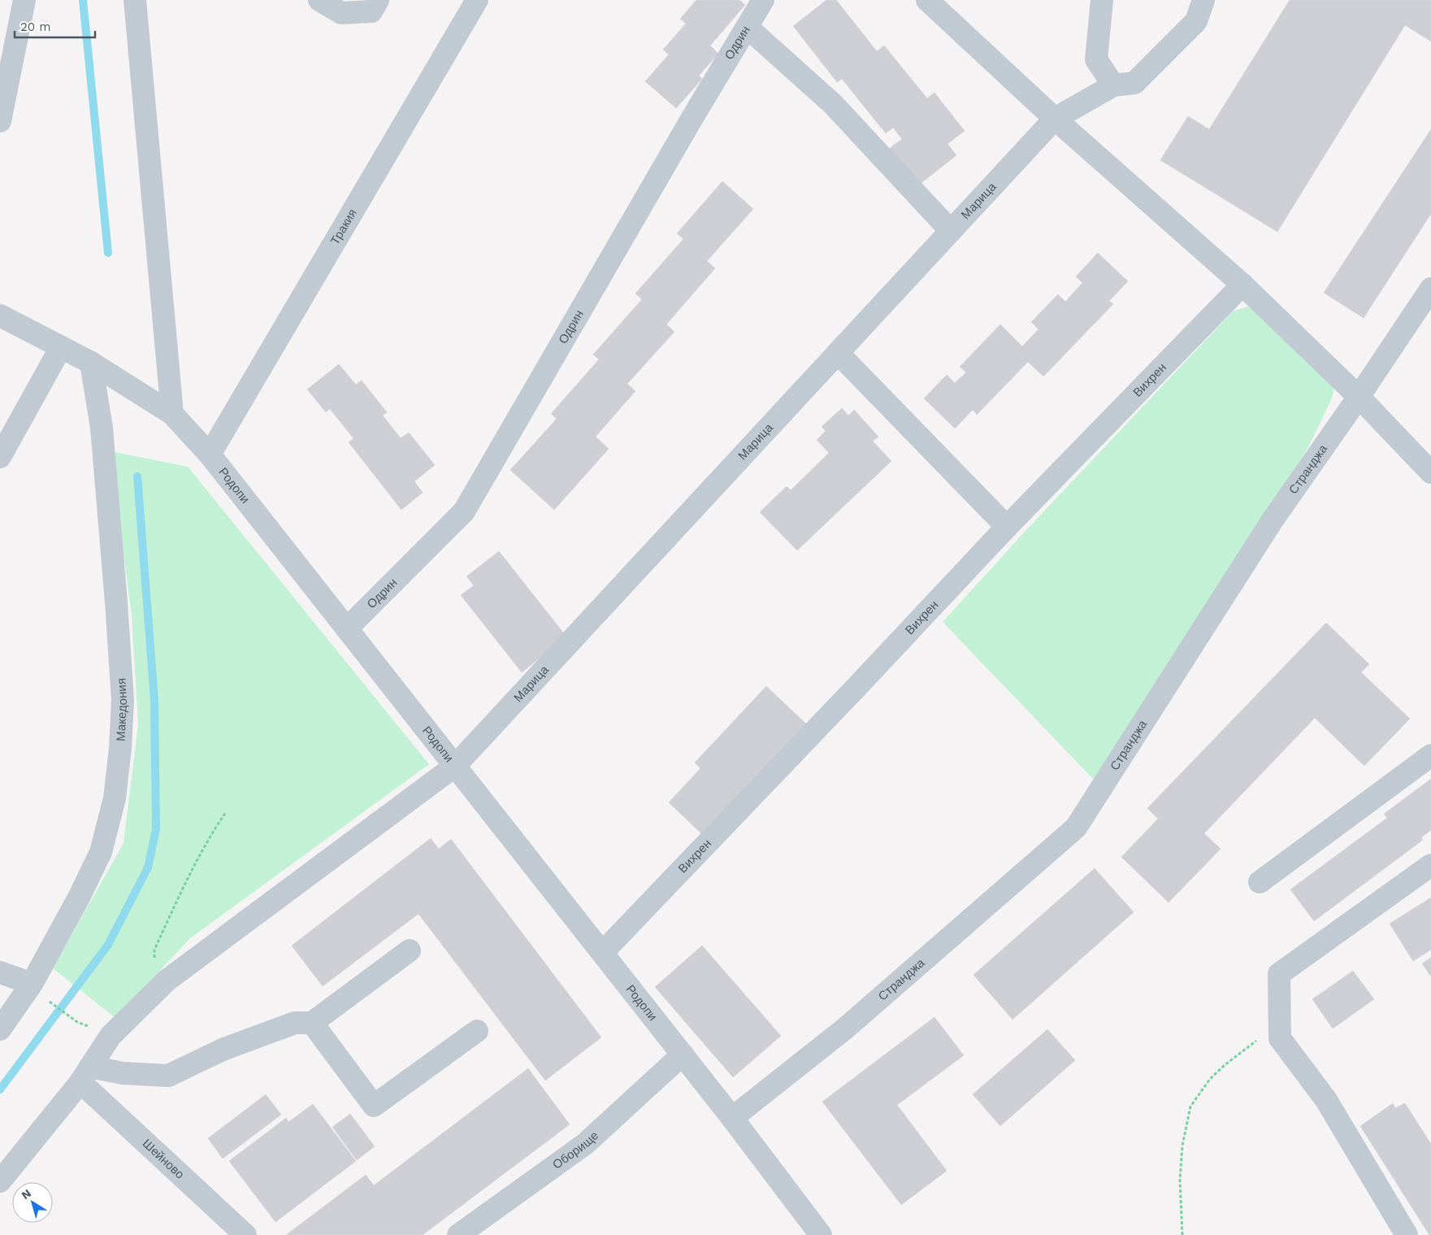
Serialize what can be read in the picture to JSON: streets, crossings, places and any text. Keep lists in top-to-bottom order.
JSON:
{
  "streets": {
    "street": [
      "Одрин",
      "Марица",
      "Тракия",
      "Вихрен",
      "Странджа",
      "Родопи",
      "Македония",
      "Оборище",
      "Шейново"
    ]
  },
  "crossings": [
    ["Одрин", "Родопи"],
    ["Марица", "Родопи"],
    ["Марица", "Шейново"],
    ["Тракия", "Родопи"],
    ["Вихрен", "Родопи"],
    ["Странджа", "Родопи"],
    ["Родопи", "Македония"],
    ["Родопи", "Оборище"]
  ],
  "scale_bar": "20 m",
  "north": "top left"
}
